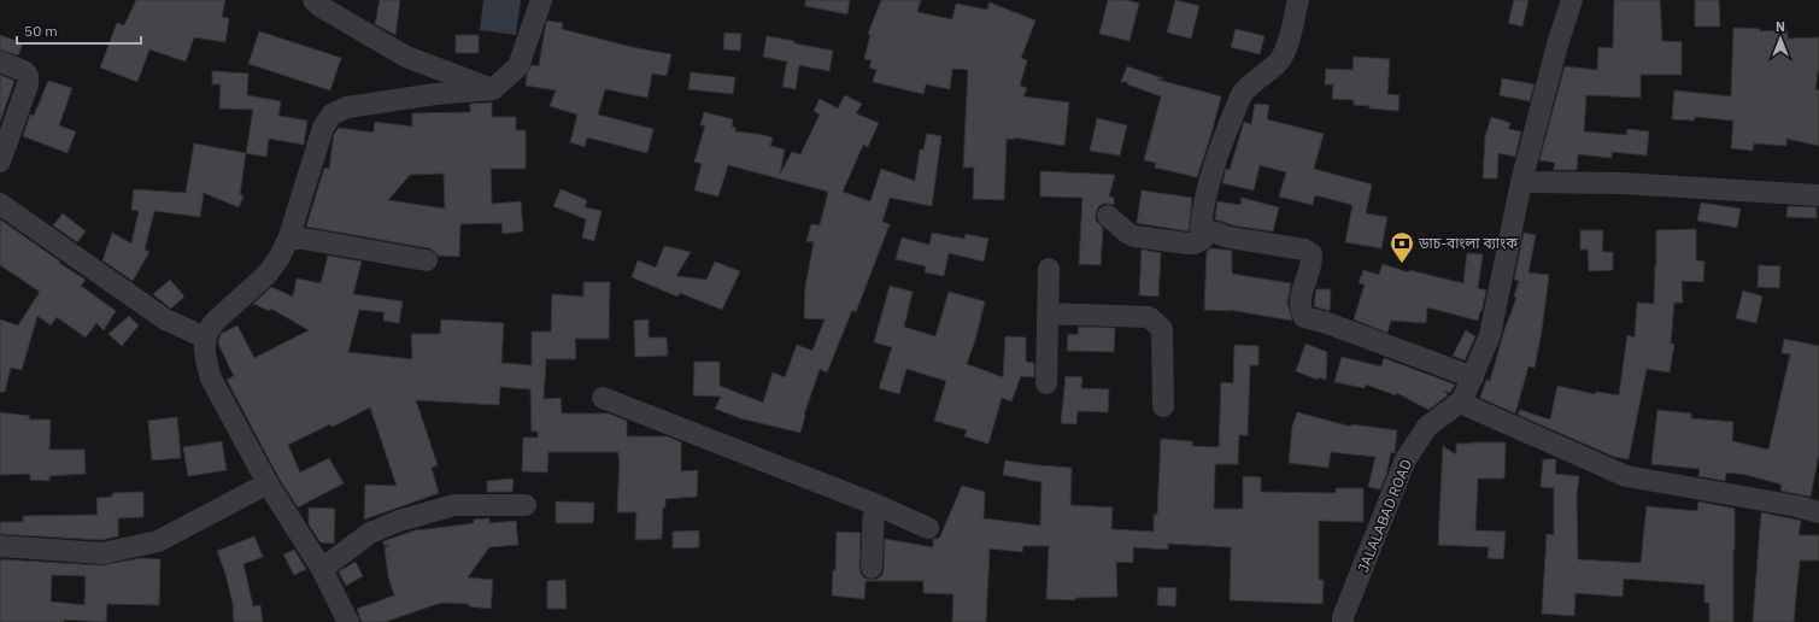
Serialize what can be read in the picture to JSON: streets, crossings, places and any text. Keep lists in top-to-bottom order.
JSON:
{
  "streets": {
    "street": ["JALALABAD ROAD"]
  },
  "places": {
    "bank": ["ডাচ-বাংলা ব্যাংক"]
  },
  "scale_bar": "50 m",
  "north": "top"
}
